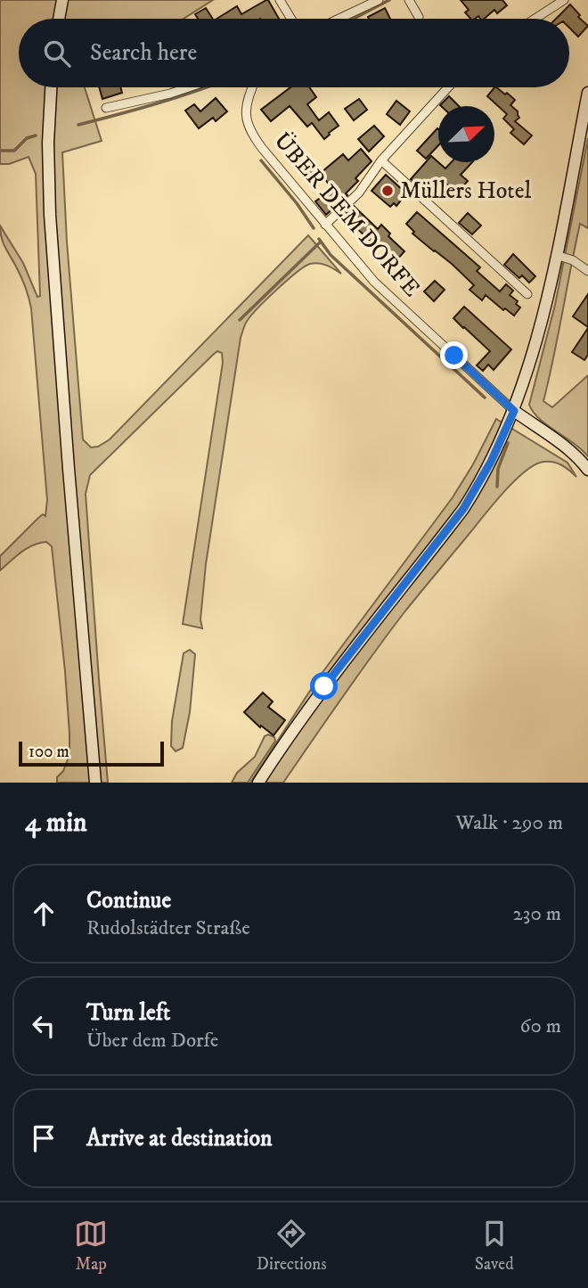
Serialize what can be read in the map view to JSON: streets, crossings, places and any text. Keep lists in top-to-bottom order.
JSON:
{
  "streets": {
    "street": ["ÜBER DEM DORFE"]
  },
  "places": ["Müllers Hotel"],
  "scale_bar": "100 m",
  "north": "top right",
  "page": {
    "search": "Search here",
    "scale": "100 m",
    "heading": ["4 min", "Walk · 290 m"],
    "list": [
      ["Continue", "Rudolstädter Straße", "230 m"],
      ["Turn left", "Über dem Dorfe", "60 m"],
      "Arrive at destination"
    ],
    "nav": ["Map", "Directions", "Saved"]
  }
}
